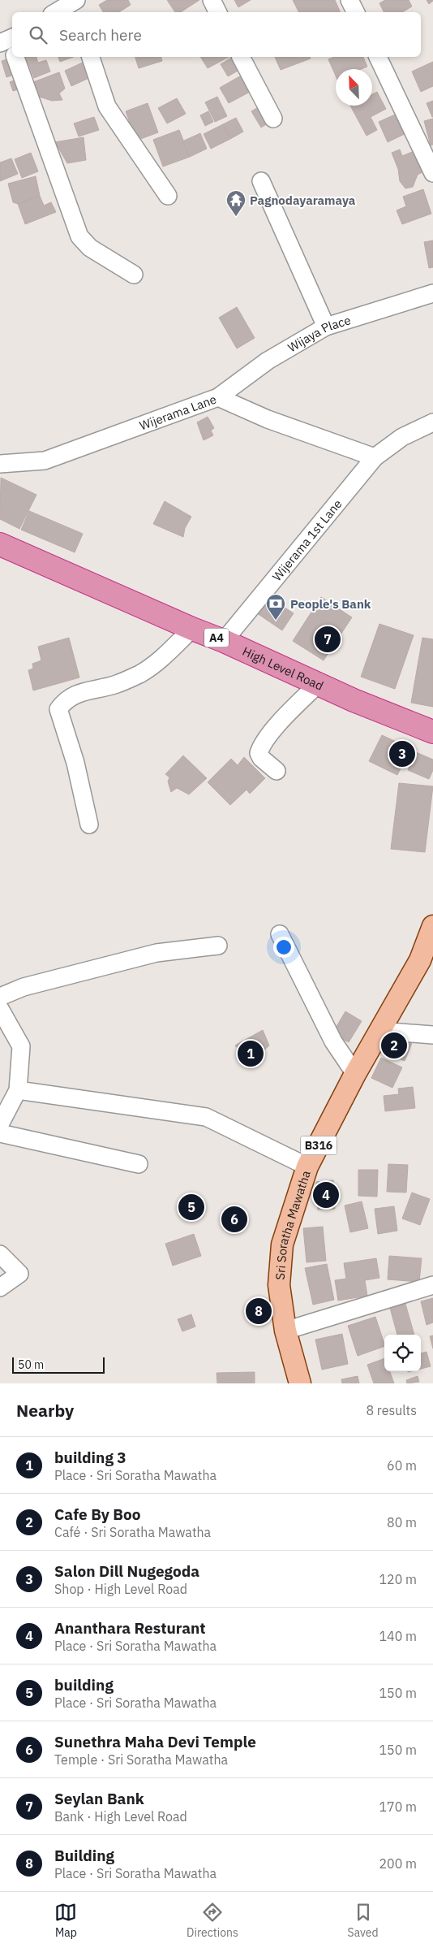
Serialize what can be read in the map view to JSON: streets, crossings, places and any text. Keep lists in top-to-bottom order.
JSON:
{
  "streets": {
    "highway": ["A4", "High Level Road"],
    "main road": ["B316", "Sri Soratha Mawatha"],
    "street": ["Wijaya Place", "Wijerama Lane", "Wijerama 1st Lane"]
  },
  "crossings": [
    ["Wijaya Place", "Wijerama Lane"],
    ["Wijerama Lane", "Wijerama 1st Lane"],
    ["Wijerama 1st Lane", "High Level Road"]
  ],
  "places": {
    "temple": ["Pagnodayaramaya"],
    "bank": ["People's Bank"]
  },
  "scale_bar": "50 m",
  "north": "top left",
  "page": {
    "search": "Search here",
    "pins": [
      "7",
      "3",
      "2",
      "1",
      "4",
      "5",
      "6",
      "8"
    ],
    "scale": "50 m",
    "heading": ["Nearby", "8 results"],
    "list": [
      {
        "mark": "1",
        "name": "building 3",
        "note": "Place · Sri Soratha Mawatha",
        "value": "60 m"
      },
      {
        "mark": "2",
        "name": "Cafe By Boo",
        "note": "Café · Sri Soratha Mawatha",
        "value": "80 m"
      },
      {
        "mark": "3",
        "name": "Salon Dill Nugegoda",
        "note": "Shop · High Level Road",
        "value": "120 m"
      },
      {
        "mark": "4",
        "name": "Ananthara Resturant",
        "note": "Place · Sri Soratha Mawatha",
        "value": "140 m"
      },
      {
        "mark": "5",
        "name": "building",
        "note": "Place · Sri Soratha Mawatha",
        "value": "150 m"
      },
      {
        "mark": "6",
        "name": "Sunethra Maha Devi Temple",
        "note": "Temple · Sri Soratha Mawatha",
        "value": "150 m"
      },
      {
        "mark": "7",
        "name": "Seylan Bank",
        "note": "Bank · High Level Road",
        "value": "170 m"
      },
      {
        "mark": "8",
        "name": "Building",
        "note": "Place · Sri Soratha Mawatha",
        "value": "200 m"
      }
    ],
    "nav": ["Map", "Directions", "Saved"]
  }
}
